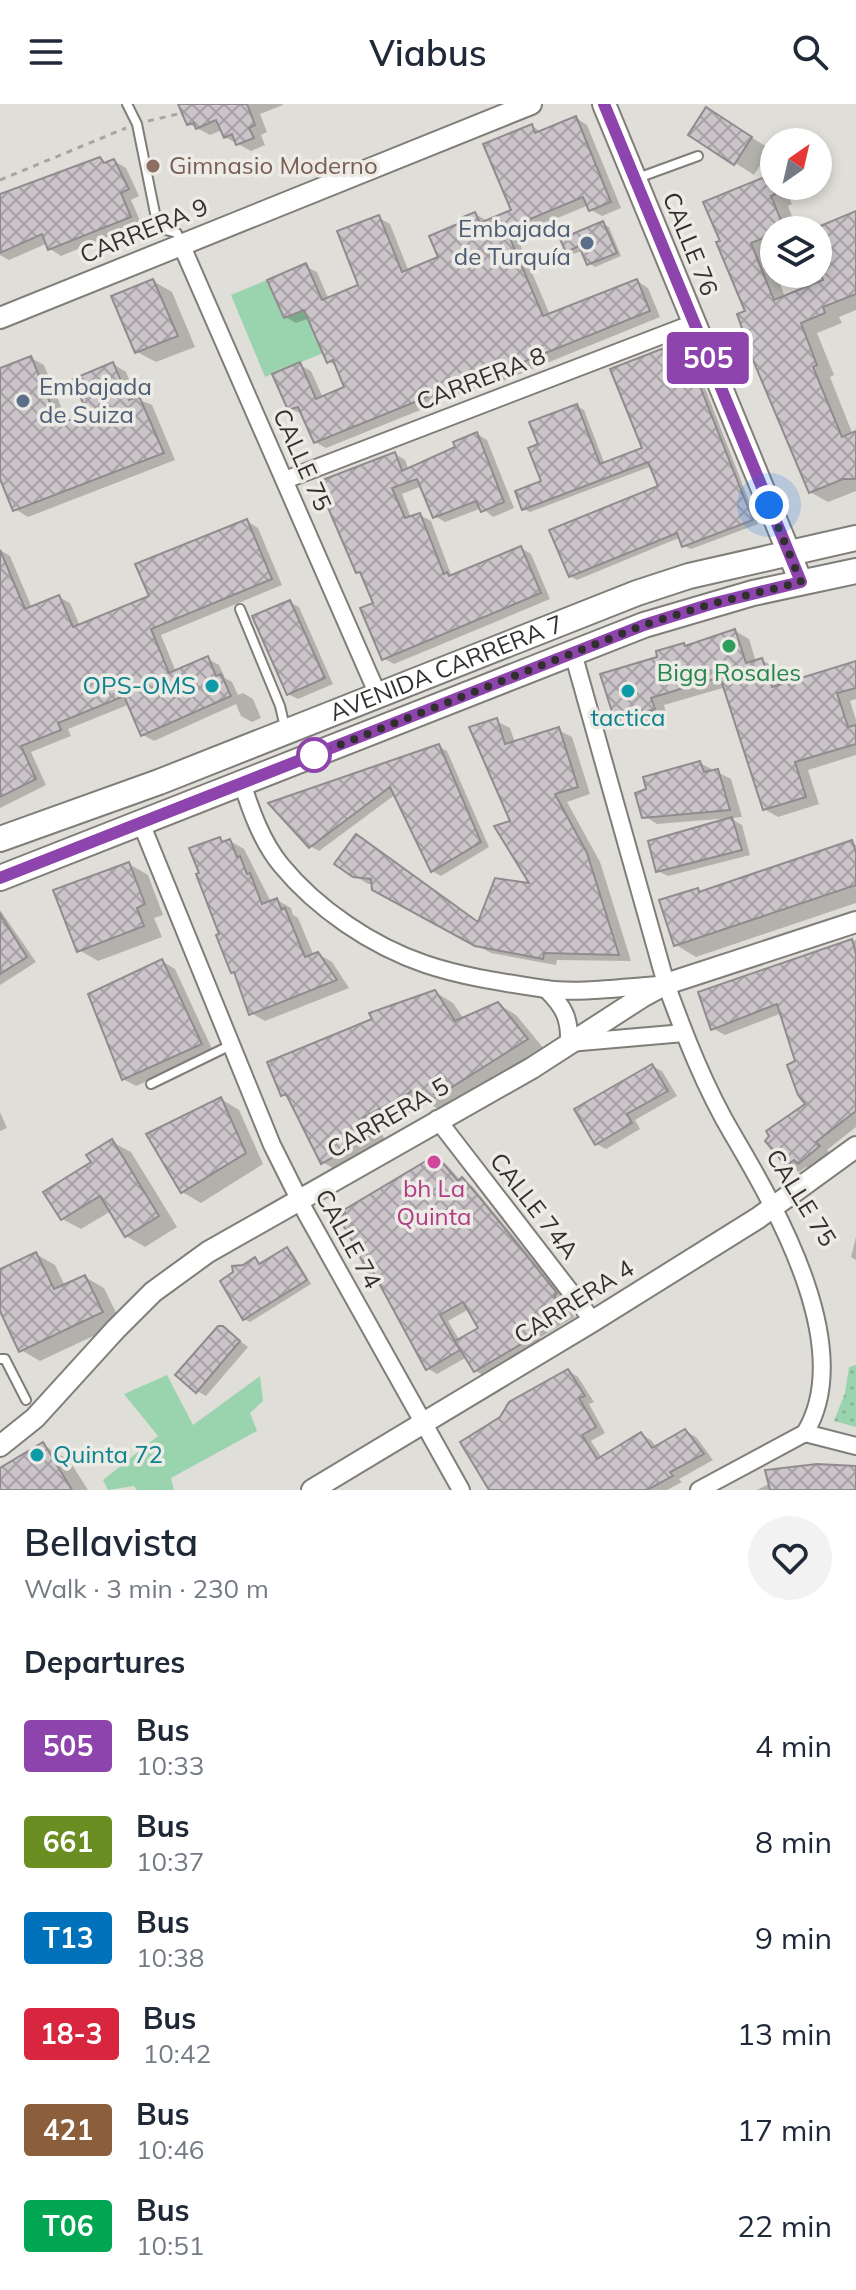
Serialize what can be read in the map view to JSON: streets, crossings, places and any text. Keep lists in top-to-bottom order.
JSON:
{
  "streets": {
    "main road": ["CALLE 76", "AVENIDA CARRERA 7"],
    "street": [
      "CARRERA 9",
      "CARRERA 8",
      "CALLE 75",
      "CARRERA 5",
      "CALLE 74A",
      "CALLE 74",
      "CARRERA 4"
    ]
  },
  "crossings": [
    ["CARRERA 9", "CALLE 75"],
    ["CALLE 76", "CARRERA 8"],
    ["CALLE 76", "AVENIDA CARRERA 7"],
    ["CARRERA 8", "CALLE 75"],
    ["CALLE 75", "AVENIDA CARRERA 7"],
    ["CALLE 75", "CARRERA 5"],
    ["CALLE 75", "CARRERA 4"],
    ["AVENIDA CARRERA 7", "CALLE 74"],
    ["CARRERA 5", "CALLE 74A"],
    ["CARRERA 5", "CALLE 74"],
    ["CALLE 74A", "CARRERA 4"],
    ["CALLE 74", "CARRERA 4"]
  ],
  "places": [
    "Gimnasio Moderno",
    "Embajada de Turquía",
    "Embajada de Suiza",
    "Bigg Rosales",
    "OPS-OMS",
    "tactica",
    "bh La Quinta",
    "Quinta 72"
  ],
  "lines": ["bus line 505"],
  "north": "top right",
  "page": {
    "header": "Viabus",
    "on_map": "505",
    "heading": [
      ["Bellavista", "Walk · 3 min · 230 m"],
      "Departures"
    ],
    "list": [
      {
        "mark": "505",
        "name": "Bus",
        "note": "10:33",
        "value": "4 min"
      },
      {
        "mark": "661",
        "name": "Bus",
        "note": "10:37",
        "value": "8 min"
      },
      {
        "mark": "T13",
        "name": "Bus",
        "note": "10:38",
        "value": "9 min"
      },
      {
        "mark": "18-3",
        "name": "Bus",
        "note": "10:42",
        "value": "13 min"
      },
      {
        "mark": "421",
        "name": "Bus",
        "note": "10:46",
        "value": "17 min"
      },
      {
        "mark": "T06",
        "name": "Bus",
        "note": "10:51",
        "value": "22 min"
      }
    ]
  }
}
